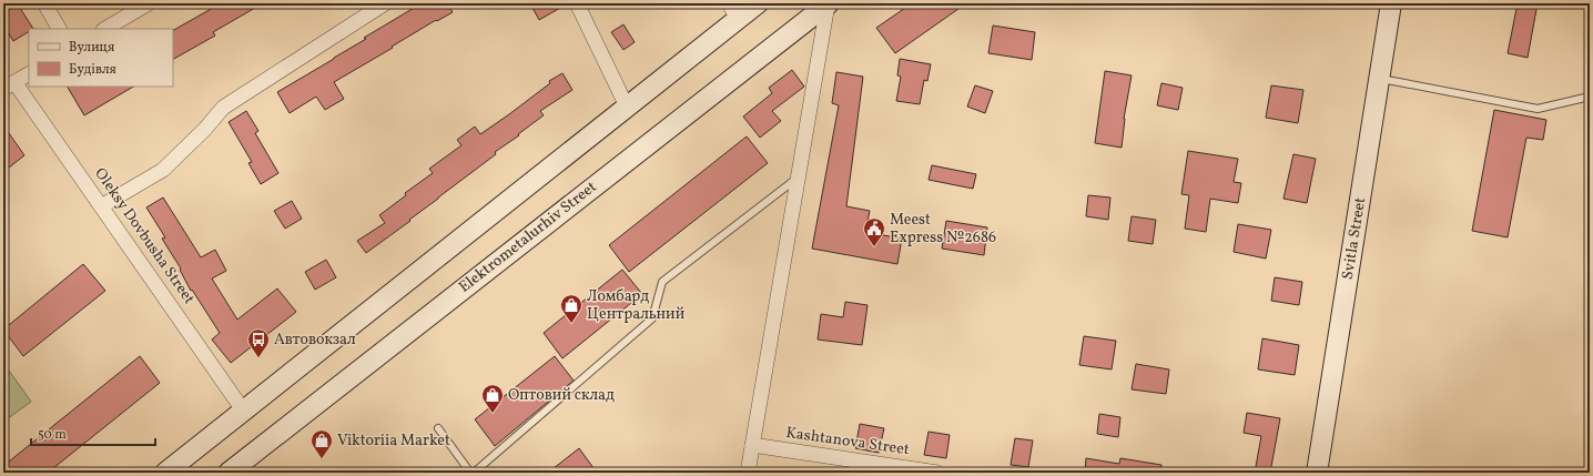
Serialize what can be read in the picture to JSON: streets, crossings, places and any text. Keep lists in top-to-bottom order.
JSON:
{
  "streets": {
    "main road": ["Elektrometalurhiv Street", "Svitla Street"],
    "street": ["Oleksy Dovbusha Street", "Kashtanova Street"]
  },
  "places": {
    "public building": ["Meest Express №2686"],
    "shop": ["Ломбард Центральний", "Оптовий склад", "Viktoriia Market"],
    "bus stop": ["Автовокзал"]
  },
  "legend": ["Вулиця", "Будівля"],
  "scale_bar": "50 m"
}
